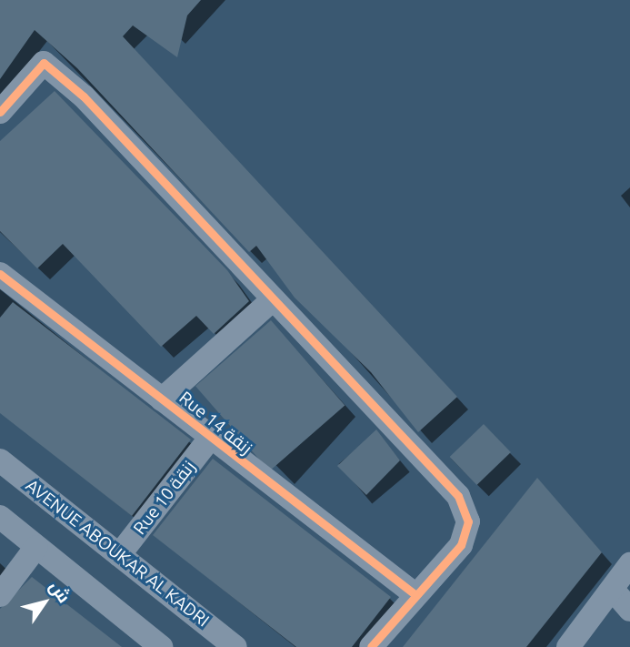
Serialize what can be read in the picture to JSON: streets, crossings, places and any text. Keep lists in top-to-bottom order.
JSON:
{
  "streets": {
    "street": ["Rue 14 زنقة", "Rue 10 زنقة", "AVENUE ABOUKAR AL KADRI"]
  },
  "crossings": [
    ["Rue 14 زنقة", "Rue 10 زنقة"],
    ["Rue 10 زنقة", "AVENUE ABOUKAR AL KADRI"]
  ],
  "north": "top right"
}
